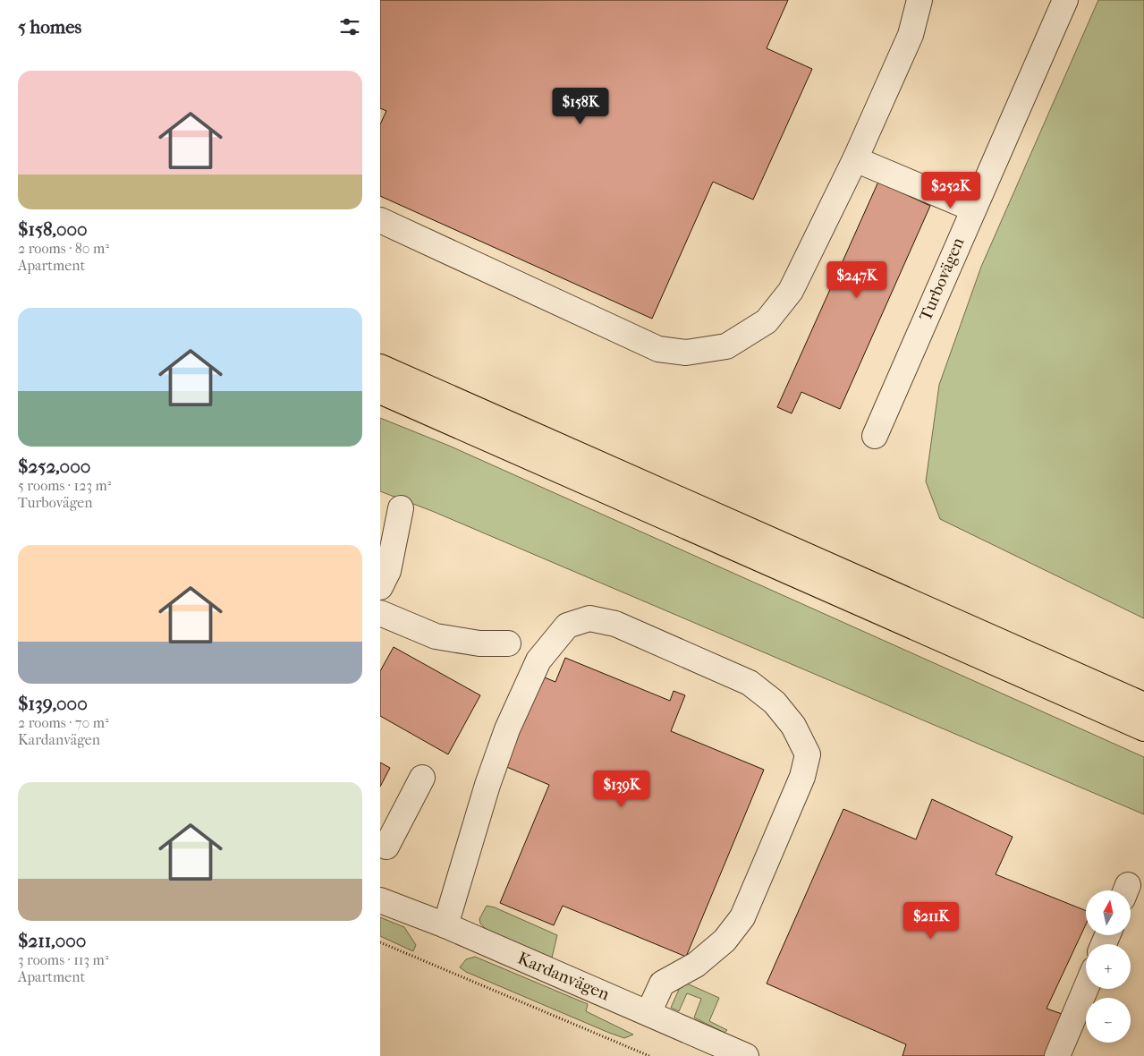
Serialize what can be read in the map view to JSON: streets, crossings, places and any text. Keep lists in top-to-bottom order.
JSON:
{
  "streets": {
    "street": ["Turbovägen", "Kardanvägen"]
  },
  "north": "top",
  "page": {
    "heading": "5 homes",
    "list": [
      {
        "name": "$158,000",
        "note": "2 rooms · 80 m² · Apartment"
      },
      {
        "name": "$252,000",
        "note": "5 rooms · 123 m² · Turbovägen"
      },
      {
        "name": "$139,000",
        "note": "2 rooms · 70 m² · Kardanvägen"
      },
      {
        "name": "$211,000",
        "note": "3 rooms · 113 m² · Apartment"
      }
    ],
    "price": [
      "$158K",
      "$252K",
      "$247K",
      "$139K",
      "$211K"
    ],
    "map_buttons": ["+", "−"]
  }
}
